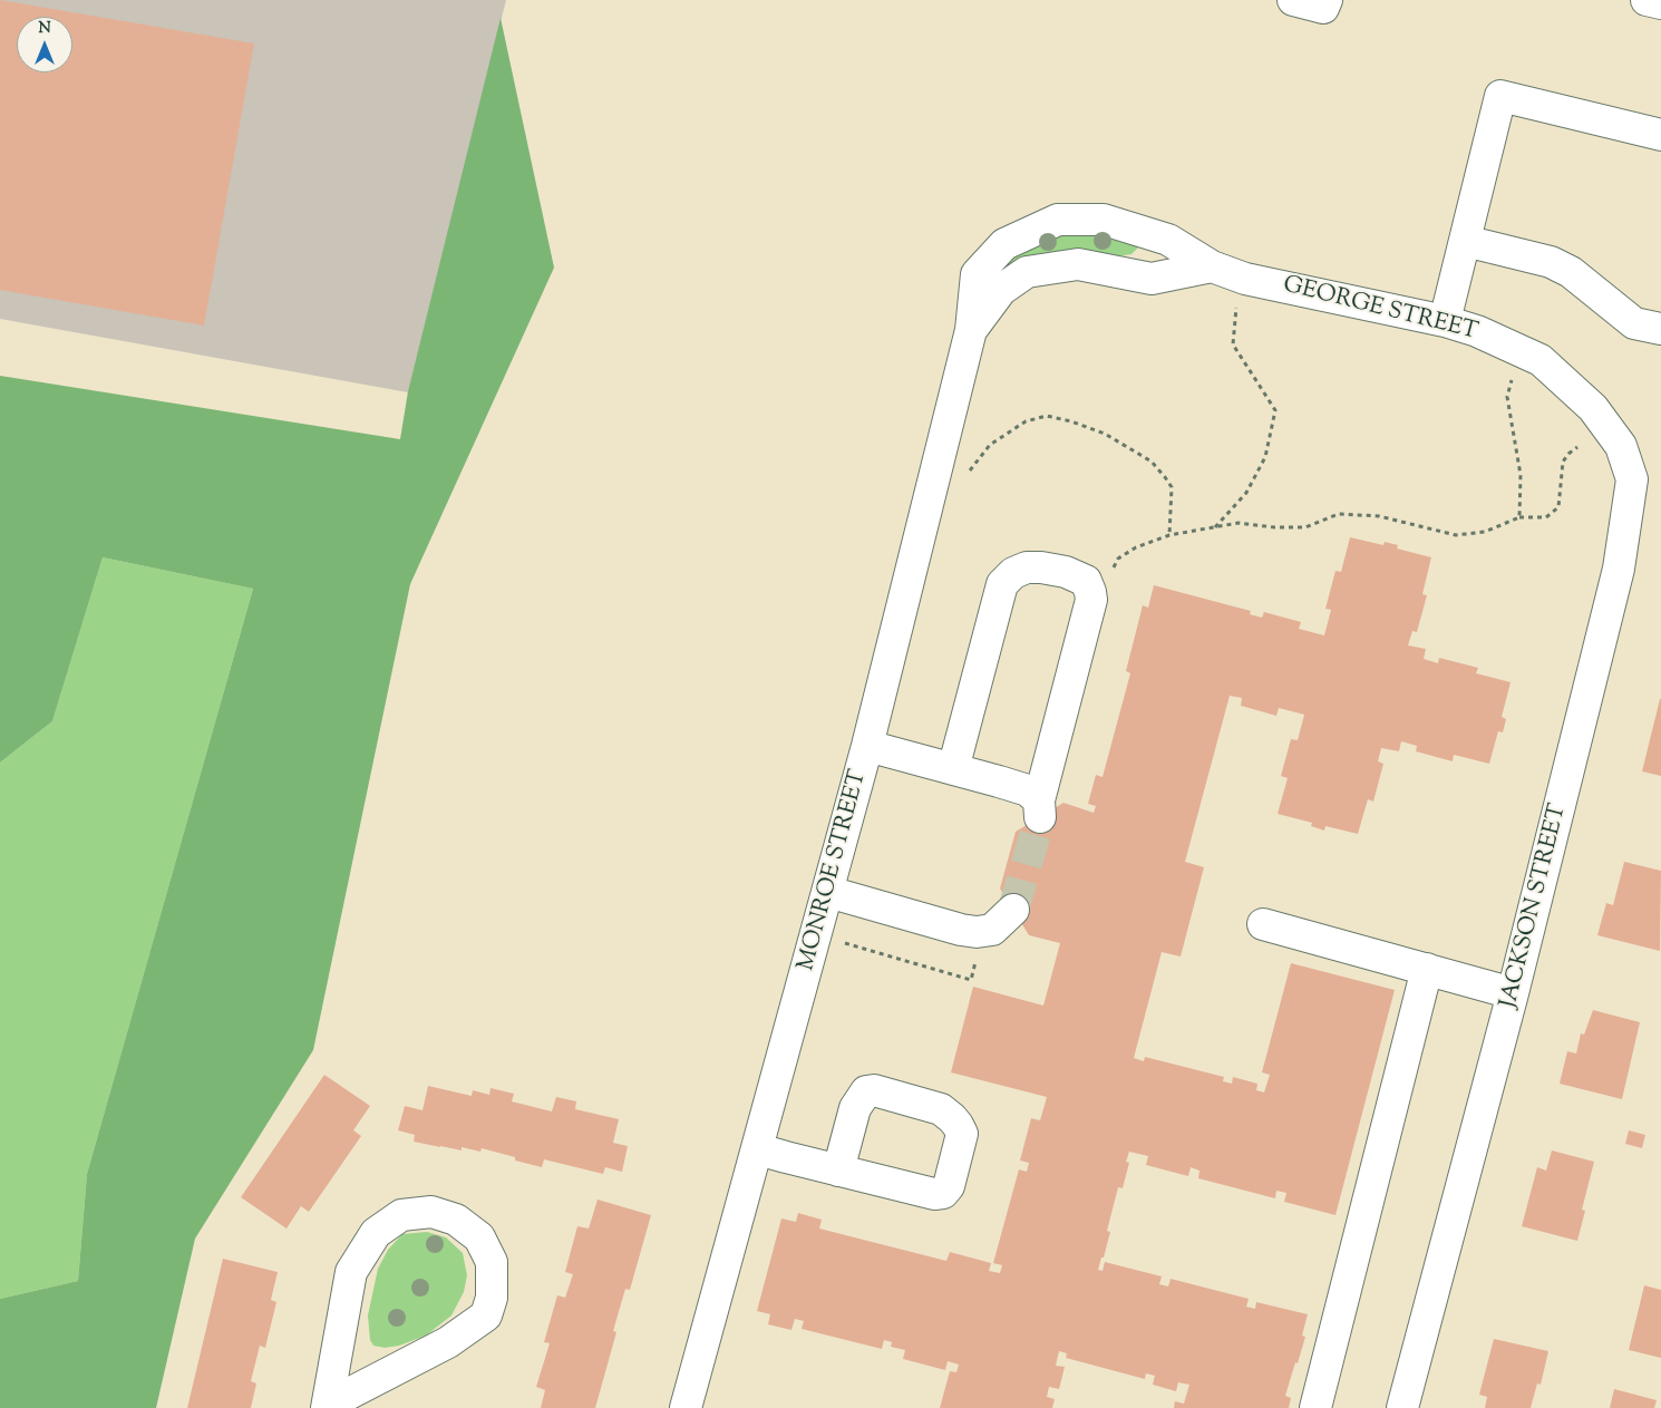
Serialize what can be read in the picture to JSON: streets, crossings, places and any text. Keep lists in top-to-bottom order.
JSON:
{
  "streets": {
    "street": ["GEORGE STREET", "MONROE STREET", "JACKSON STREET"]
  },
  "crossings": [
    ["GEORGE STREET", "MONROE STREET"],
    ["GEORGE STREET", "JACKSON STREET"]
  ],
  "north": "top"
}
